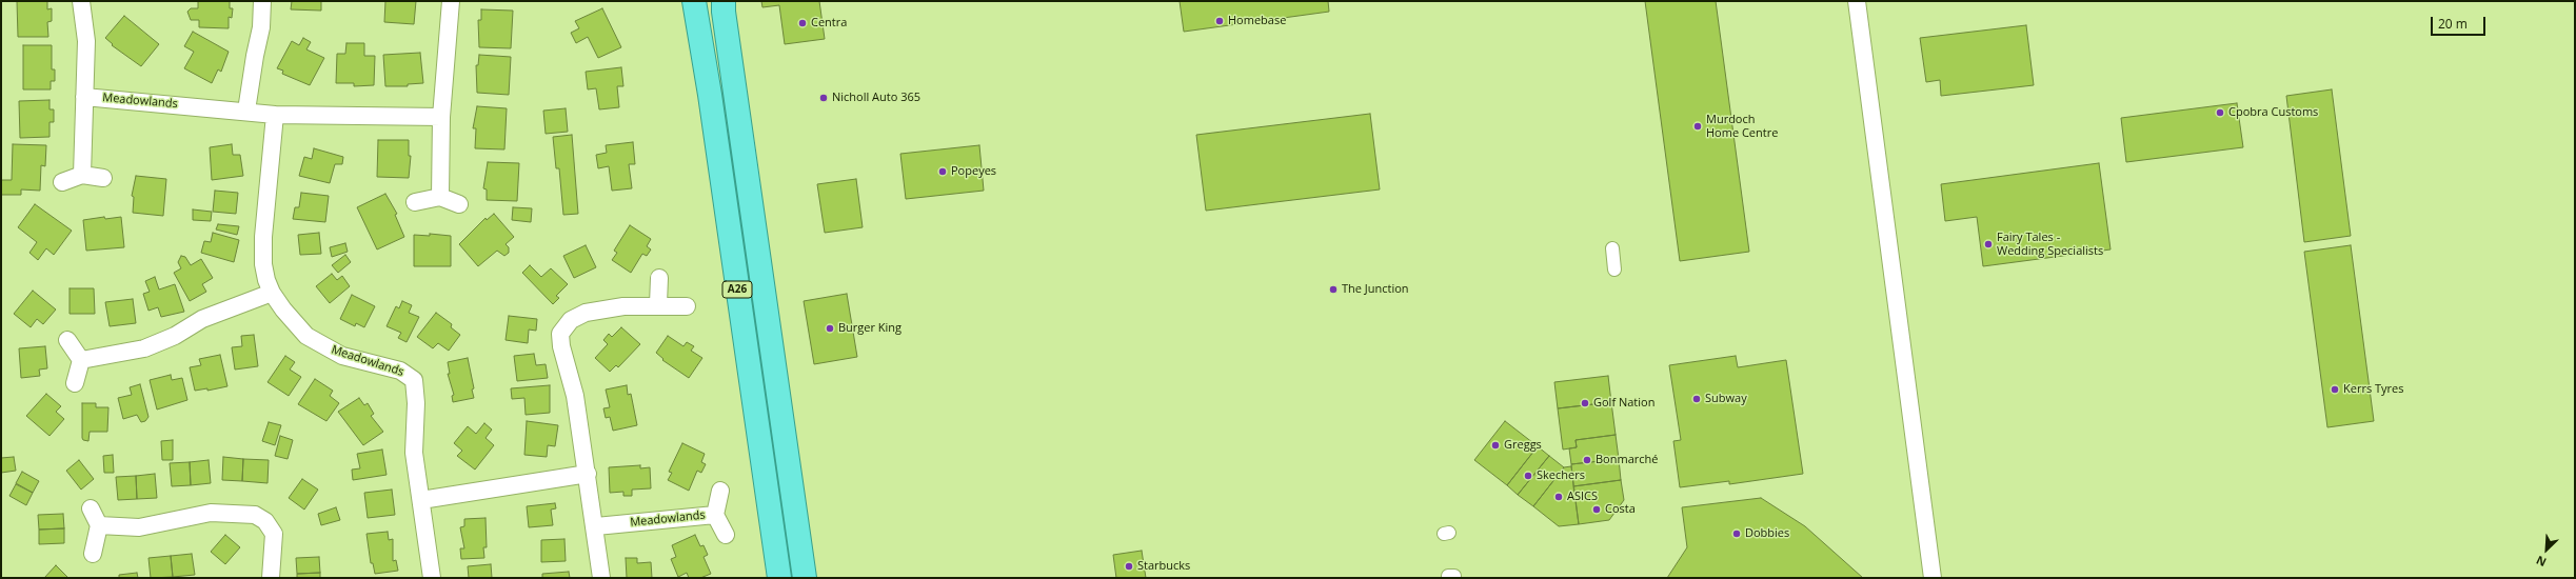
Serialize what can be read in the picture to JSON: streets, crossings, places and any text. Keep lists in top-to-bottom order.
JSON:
{
  "streets": {
    "highway": ["A26"],
    "street": ["Meadowlands"]
  },
  "places": [
    "Homebase",
    "Centra",
    "Nicholl Auto 365",
    "Cpobra Customs",
    "Murdoch Home Centre",
    "Popeyes",
    "Fairy Tales - Wedding Specialists",
    "The Junction",
    "Burger King",
    "Kerrs Tyres",
    "Subway",
    "Golf Nation",
    "Greggs",
    "Bonmarché",
    "Skechers",
    "ASICS",
    "Costa",
    "Dobbies",
    "Starbucks"
  ],
  "scale_bar": "20 m",
  "north": "bottom left"
}
